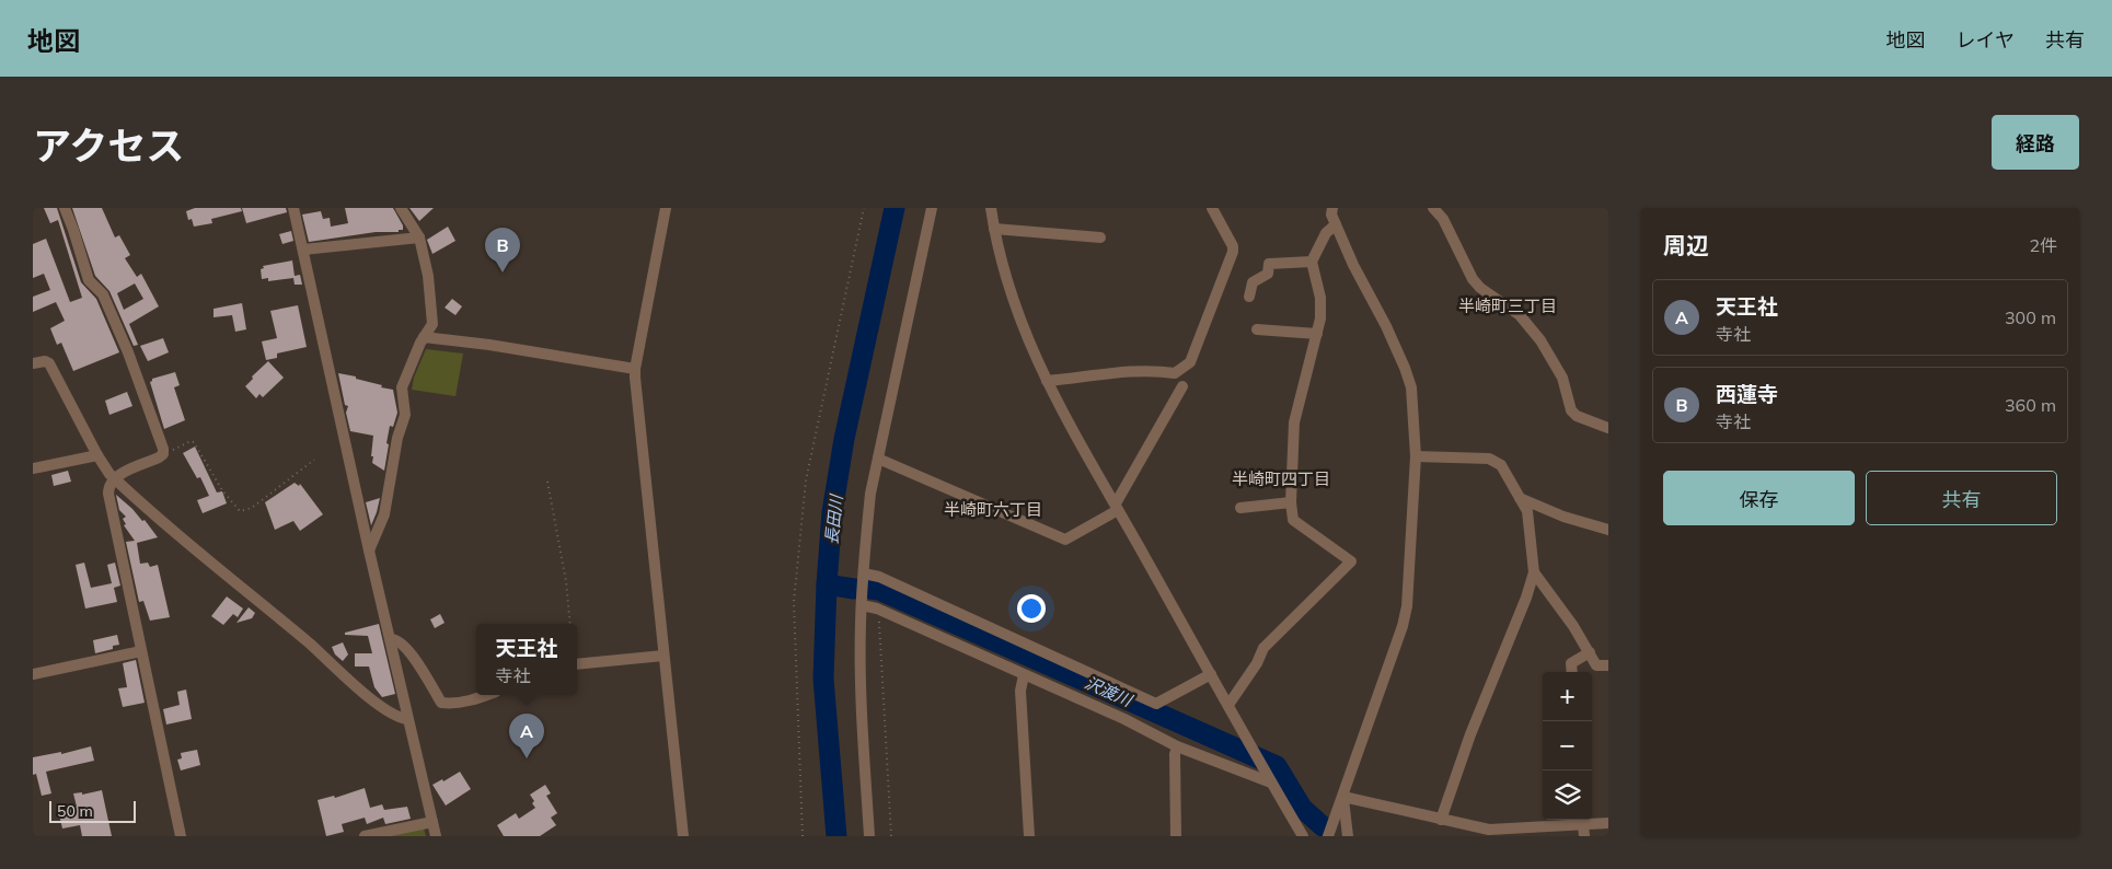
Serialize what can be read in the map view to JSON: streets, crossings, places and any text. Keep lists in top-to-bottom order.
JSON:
{
  "districts": ["半崎町三丁目", "半崎町四丁目", "半崎町六丁目"],
  "water": ["長田川", "沢渡川"],
  "scale_bar": "50 m",
  "page": {
    "header": "地図",
    "nav": ["地図", "レイヤ", "共有"],
    "title": "アクセス",
    "buttons": [
      "経路",
      ["保存", "共有"]
    ],
    "heading": ["周辺", "2件"],
    "pins": ["B", "A"],
    "list": [
      {
        "mark": "A",
        "name": "天王社",
        "note": "寺社",
        "value": "300 m"
      },
      {
        "mark": "B",
        "name": "西蓮寺",
        "note": "寺社",
        "value": "360 m"
      }
    ],
    "popup": ["天王社", "寺社"],
    "map_buttons": ["+", "−"],
    "scale": "50 m"
  }
}
